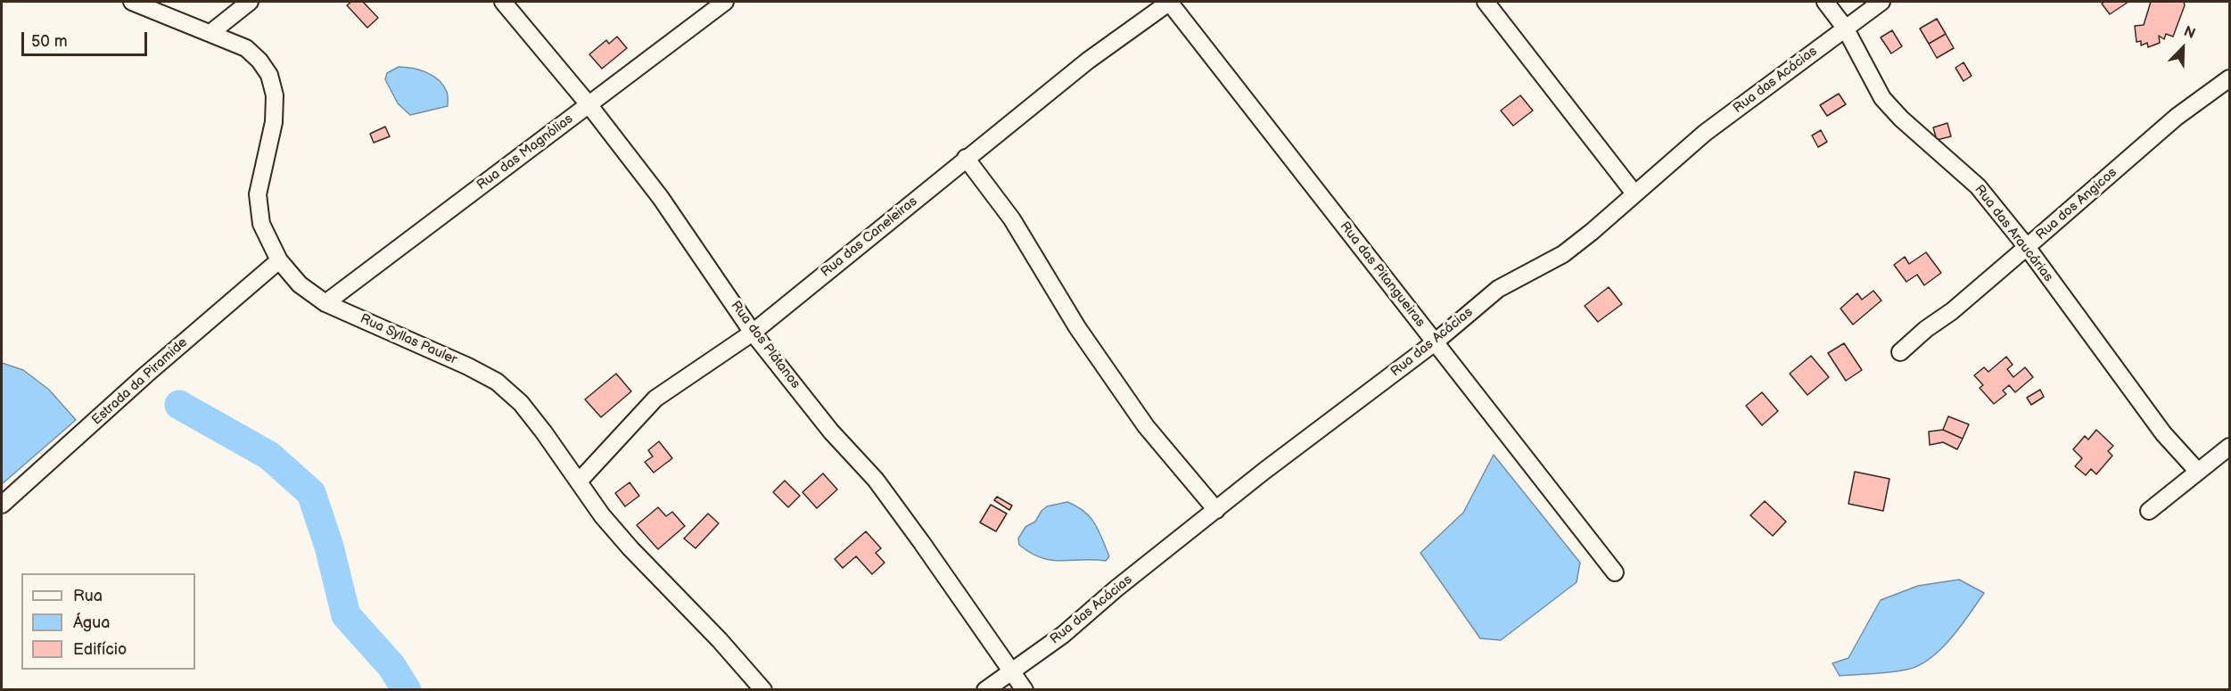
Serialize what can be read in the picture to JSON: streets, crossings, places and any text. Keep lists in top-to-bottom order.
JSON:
{
  "streets": {
    "street": [
      "Rua das Acácias",
      "Rua das Magnólias",
      "Rua dos Angicos",
      "Rua das Araucárias",
      "Rua das Caneleiras",
      "Rua das Pitangueiras",
      "Rua Syllas Pauler",
      "Rua dos Plátanos",
      "Estrada da Piramide"
    ]
  },
  "crossings": [
    ["Rua das Acácias", "Rua das Araucárias"],
    ["Rua das Acácias", "Rua das Pitangueiras"],
    ["Rua das Acácias", "Rua dos Plátanos"],
    ["Rua das Magnólias", "Rua Syllas Pauler"],
    ["Rua das Magnólias", "Rua dos Plátanos"],
    ["Rua dos Angicos", "Rua das Araucárias"],
    ["Rua das Caneleiras", "Rua das Pitangueiras"],
    ["Rua das Caneleiras", "Rua Syllas Pauler"],
    ["Rua das Caneleiras", "Rua dos Plátanos"],
    ["Rua Syllas Pauler", "Estrada da Piramide"]
  ],
  "legend": ["Rua", "Água", "Edifício"],
  "scale_bar": "50 m",
  "north": "top right"
}
